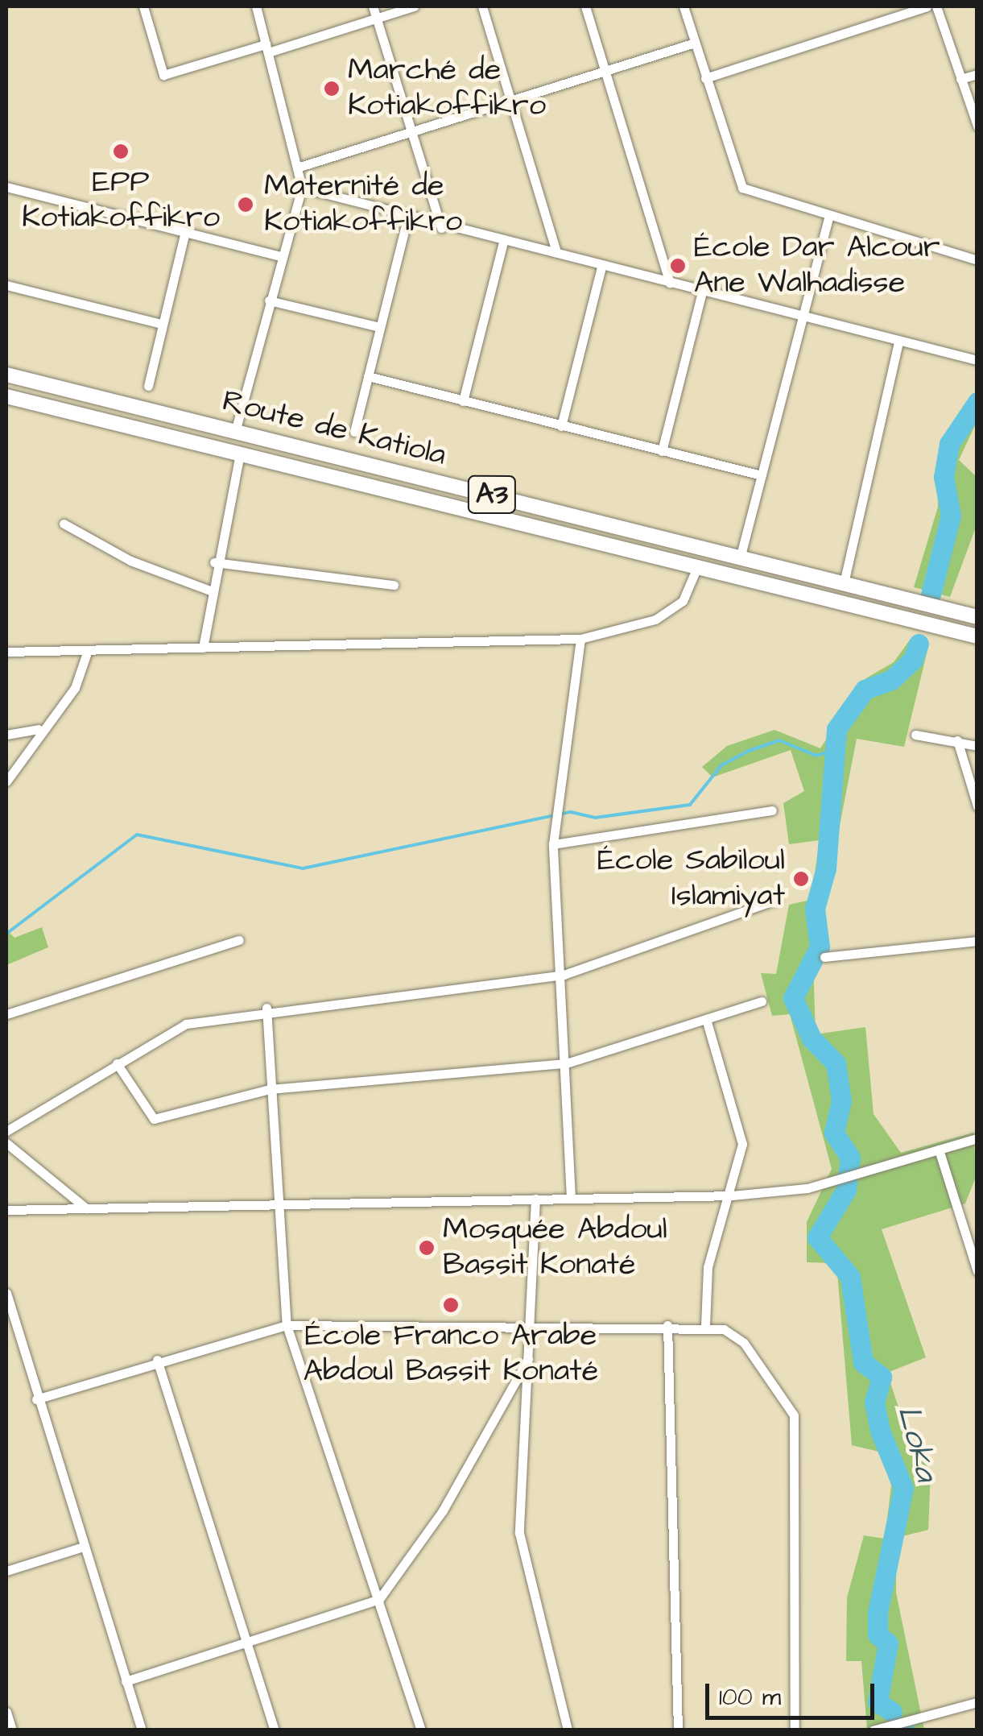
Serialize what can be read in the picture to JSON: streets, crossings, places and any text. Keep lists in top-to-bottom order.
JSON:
{
  "streets": {
    "highway": ["Route de Katiola", "A3"]
  },
  "water": ["Loka"],
  "places": [
    "Marché de Kotiakoffikro",
    "EPP Kotiakoffikro",
    "Maternité de Kotiakoffikro",
    "École Dar Alcour Ane Walhadisse",
    "École Sabiloul Islamiyat",
    "Mosquée Abdoul Bassit Konaté",
    "École Franco Arabe Abdoul Bassit Konaté"
  ],
  "scale_bar": "100 m"
}
